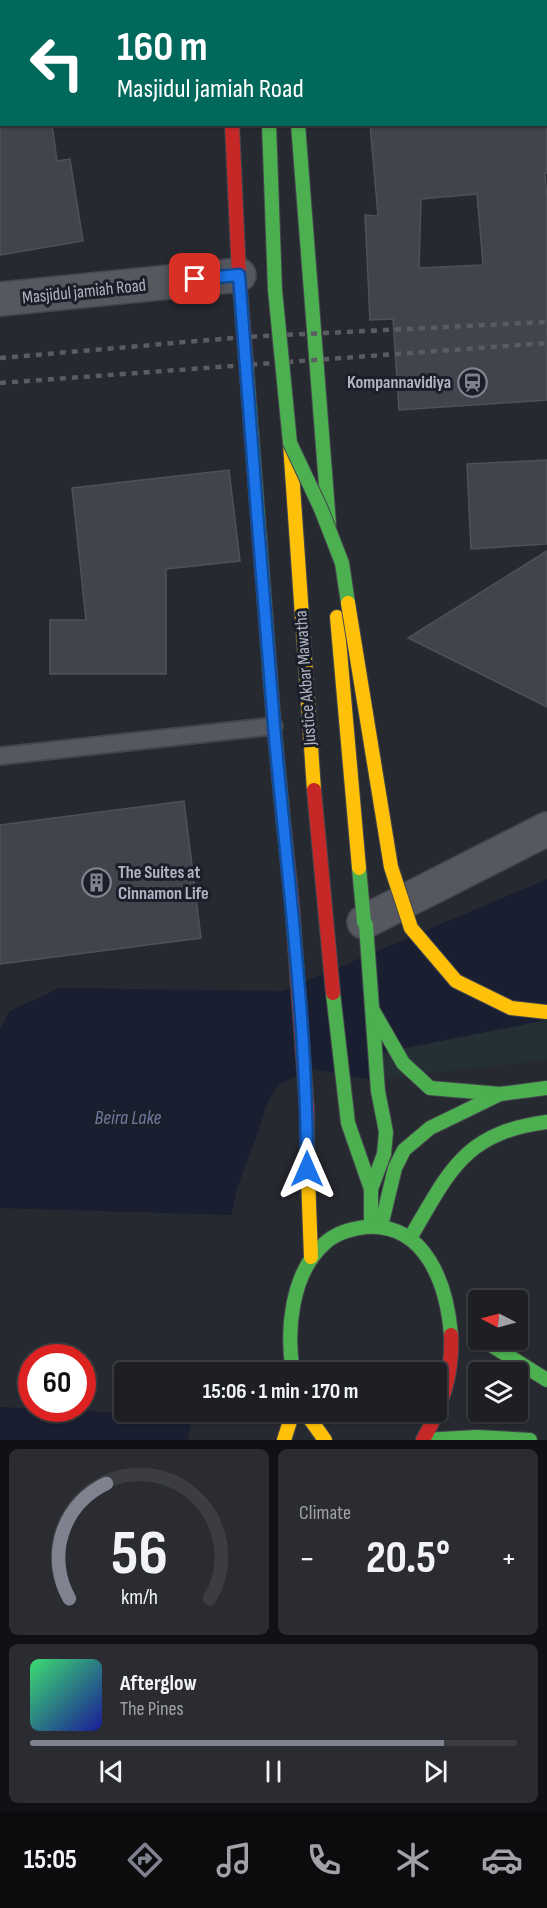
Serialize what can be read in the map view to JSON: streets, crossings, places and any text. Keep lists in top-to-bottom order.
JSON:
{
  "streets": {
    "main road": ["Justice Akbar Mawatha"],
    "street": ["Masjidul jamiah Road"]
  },
  "crossings": [
    ["Masjidul jamiah Road", "Justice Akbar Mawatha"]
  ],
  "water": ["Beira Lake"],
  "places": {
    "station": ["Kompannavidiya"],
    "building": ["The Suites at Cinnamon Life"]
  },
  "north": "left",
  "page": {
    "turn": ["160 m", "Masjidul jamiah Road"],
    "limit": "60",
    "trip": "15:06 · 1 min · 170 m",
    "tile": "Climate",
    "heat": ["−", "20.5°", "+"],
    "song": ["Afterglow", "The Pines"],
    "tabs": "15:05",
    "gauge": ["56", "km/h"]
  }
}
